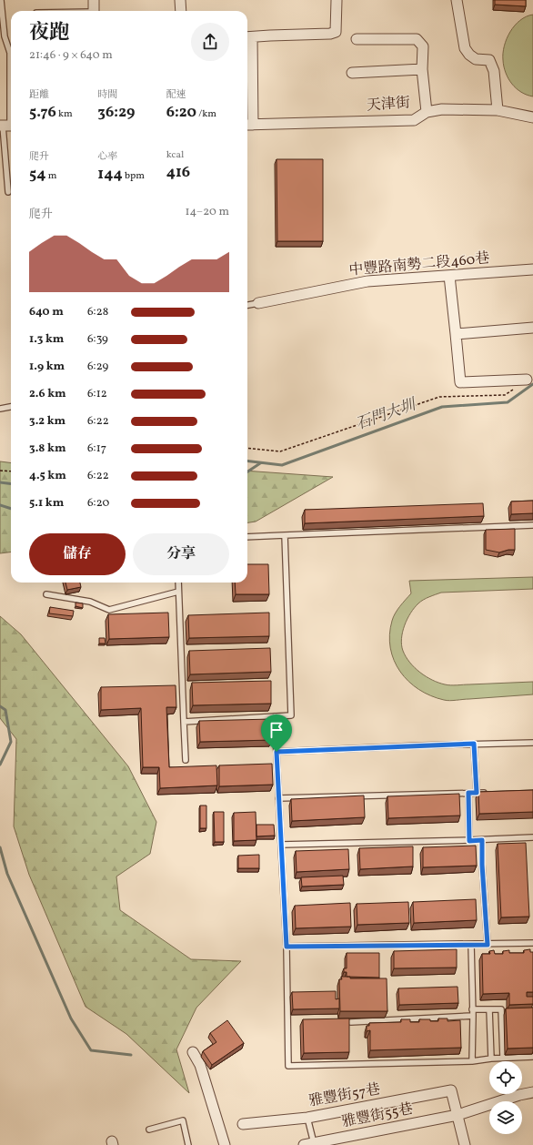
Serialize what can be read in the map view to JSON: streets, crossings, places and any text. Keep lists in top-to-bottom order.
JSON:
{
  "streets": {
    "street": [
      "天津街",
      "中豐路南勢二段460巷",
      "雅豐街57巷",
      "雅豐街55巷"
    ]
  },
  "crossings": [
    ["雅豐街57巷", "雅豐街55巷"]
  ],
  "water": ["石門大圳"],
  "page": {
    "heading": ["夜跑", "21:46 · 9 × 640 m"],
    "stats": [
      ["距離", "5.76 km"],
      ["時間", "36:29"],
      ["配速", "6:20 /km"],
      ["爬升", "54 m"],
      ["心率", "144 bpm"],
      ["kcal", "416"]
    ],
    "chart": ["爬升", "14–20 m"],
    "list": [
      {
        "name": "640 m",
        "note": "6:28"
      },
      {
        "name": "1.3 km",
        "note": "6:39"
      },
      {
        "name": "1.9 km",
        "note": "6:29"
      },
      {
        "name": "2.6 km",
        "note": "6:12"
      },
      {
        "name": "3.2 km",
        "note": "6:22"
      },
      {
        "name": "3.8 km",
        "note": "6:17"
      },
      {
        "name": "4.5 km",
        "note": "6:22"
      },
      {
        "name": "5.1 km",
        "note": "6:20"
      }
    ],
    "buttons": ["儲存", "分享"]
  }
}
